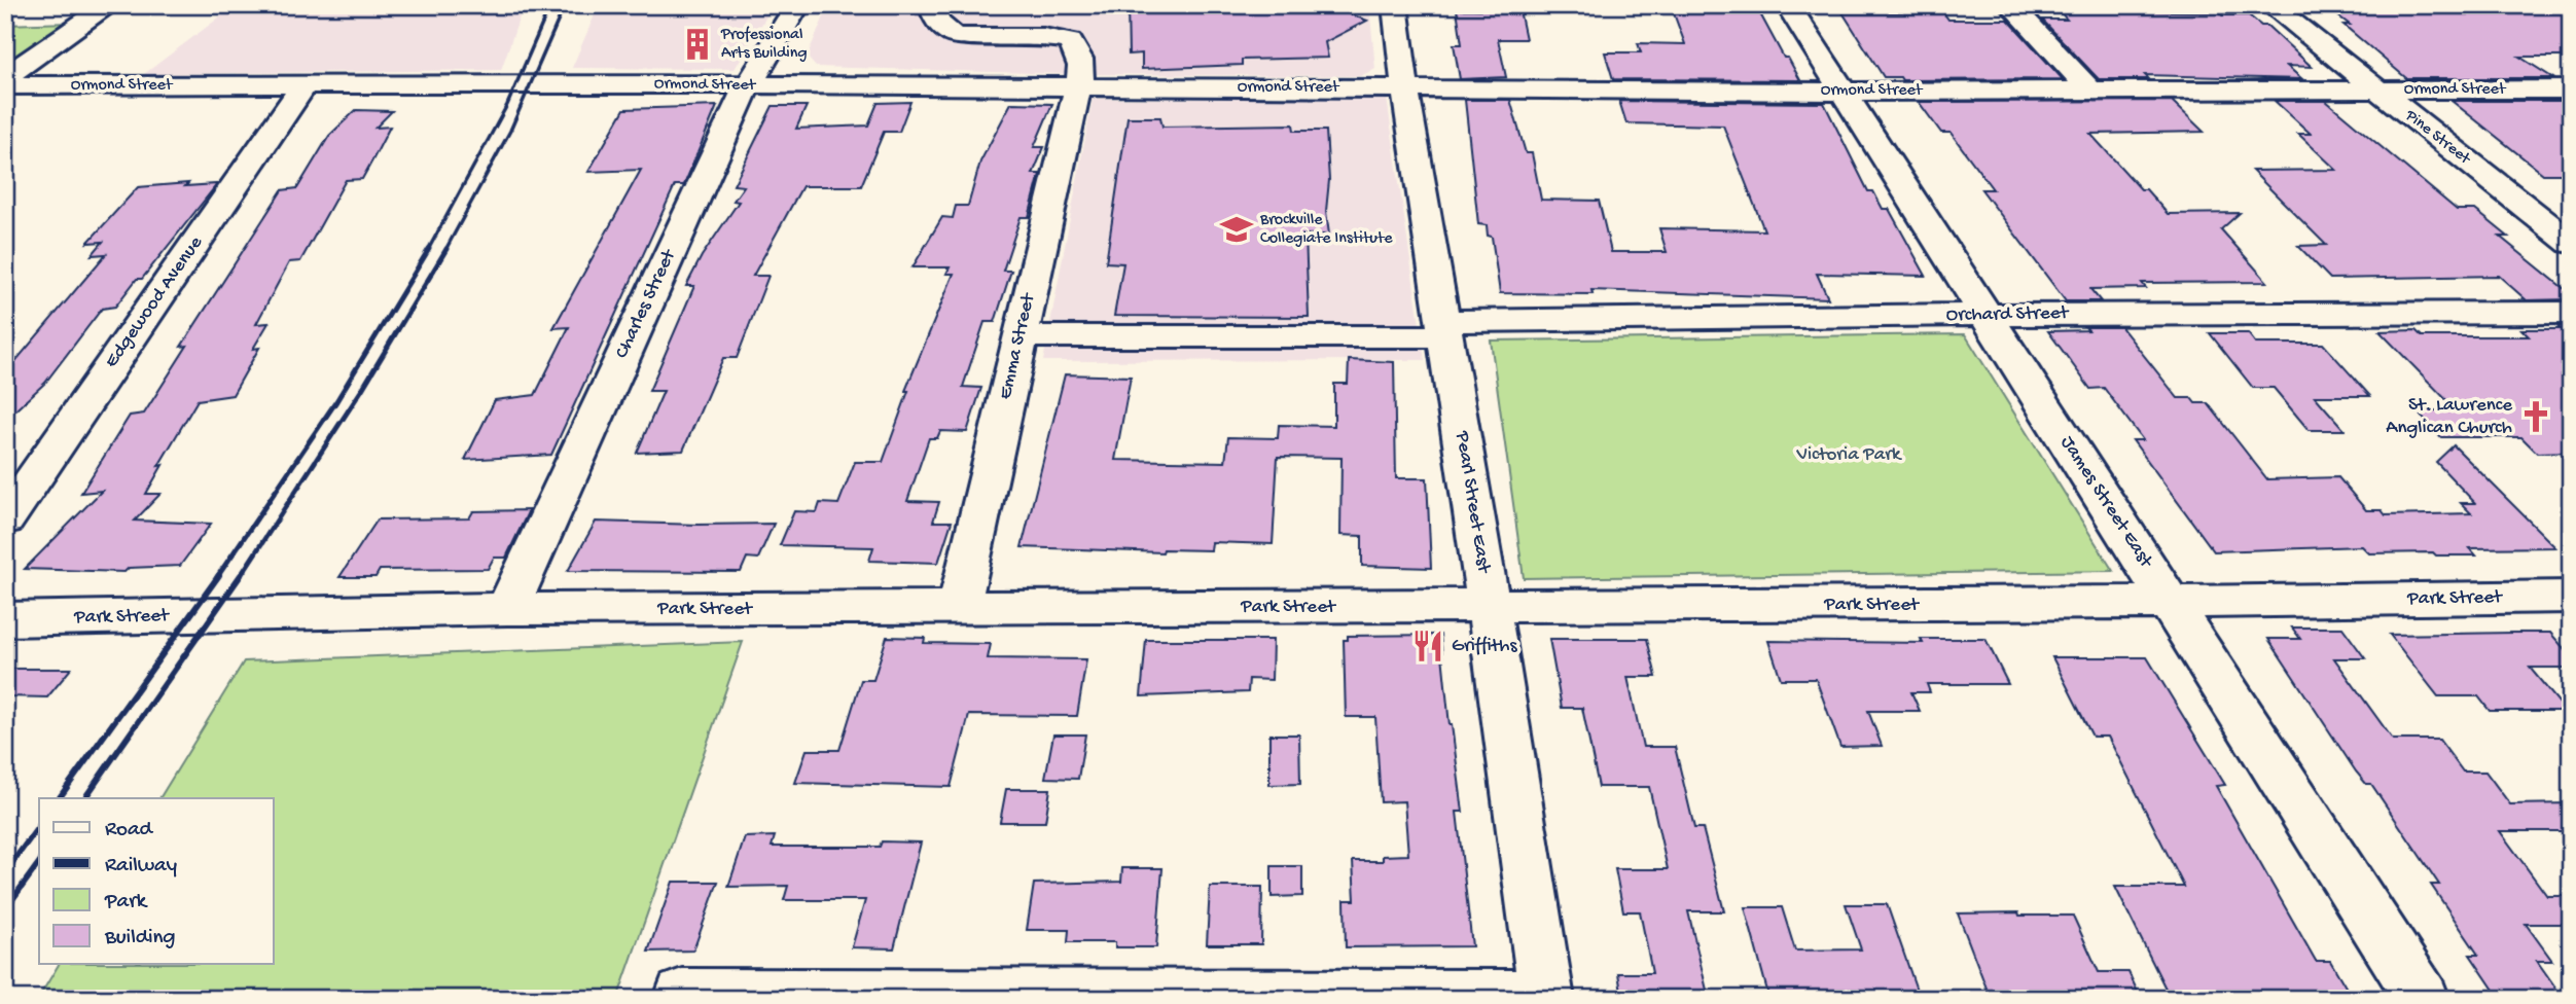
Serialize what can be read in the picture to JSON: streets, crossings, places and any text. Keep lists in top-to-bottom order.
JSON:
{
  "streets": {
    "street": [
      "Ormond Street",
      "Pine Street",
      "Edgewood Avenue",
      "Charles Street",
      "Orchard Street",
      "Emma Street",
      "Pearl Street East",
      "James Street East",
      "Park Street"
    ]
  },
  "crossings": [
    ["Ormond Street", "Pine Street"],
    ["Ormond Street", "Edgewood Avenue"],
    ["Ormond Street", "Charles Street"],
    ["Ormond Street", "Emma Street"],
    ["Ormond Street", "Pearl Street East"],
    ["Ormond Street", "James Street East"],
    ["Charles Street", "Park Street"],
    ["Orchard Street", "Emma Street"],
    ["Orchard Street", "Pearl Street East"],
    ["Orchard Street", "James Street East"],
    ["Emma Street", "Park Street"],
    ["Pearl Street East", "Park Street"],
    ["James Street East", "Park Street"]
  ],
  "parks": ["Victoria Park"],
  "places": {
    "building": ["Professional Arts Building"],
    "school or university": ["Brockville Collegiate Institute"],
    "church": ["St. Lawrence Anglican Church"],
    "restaurant": ["Griffiths"]
  },
  "legend": [
    "Road",
    "Railway",
    "Park",
    "Building"
  ]
}
